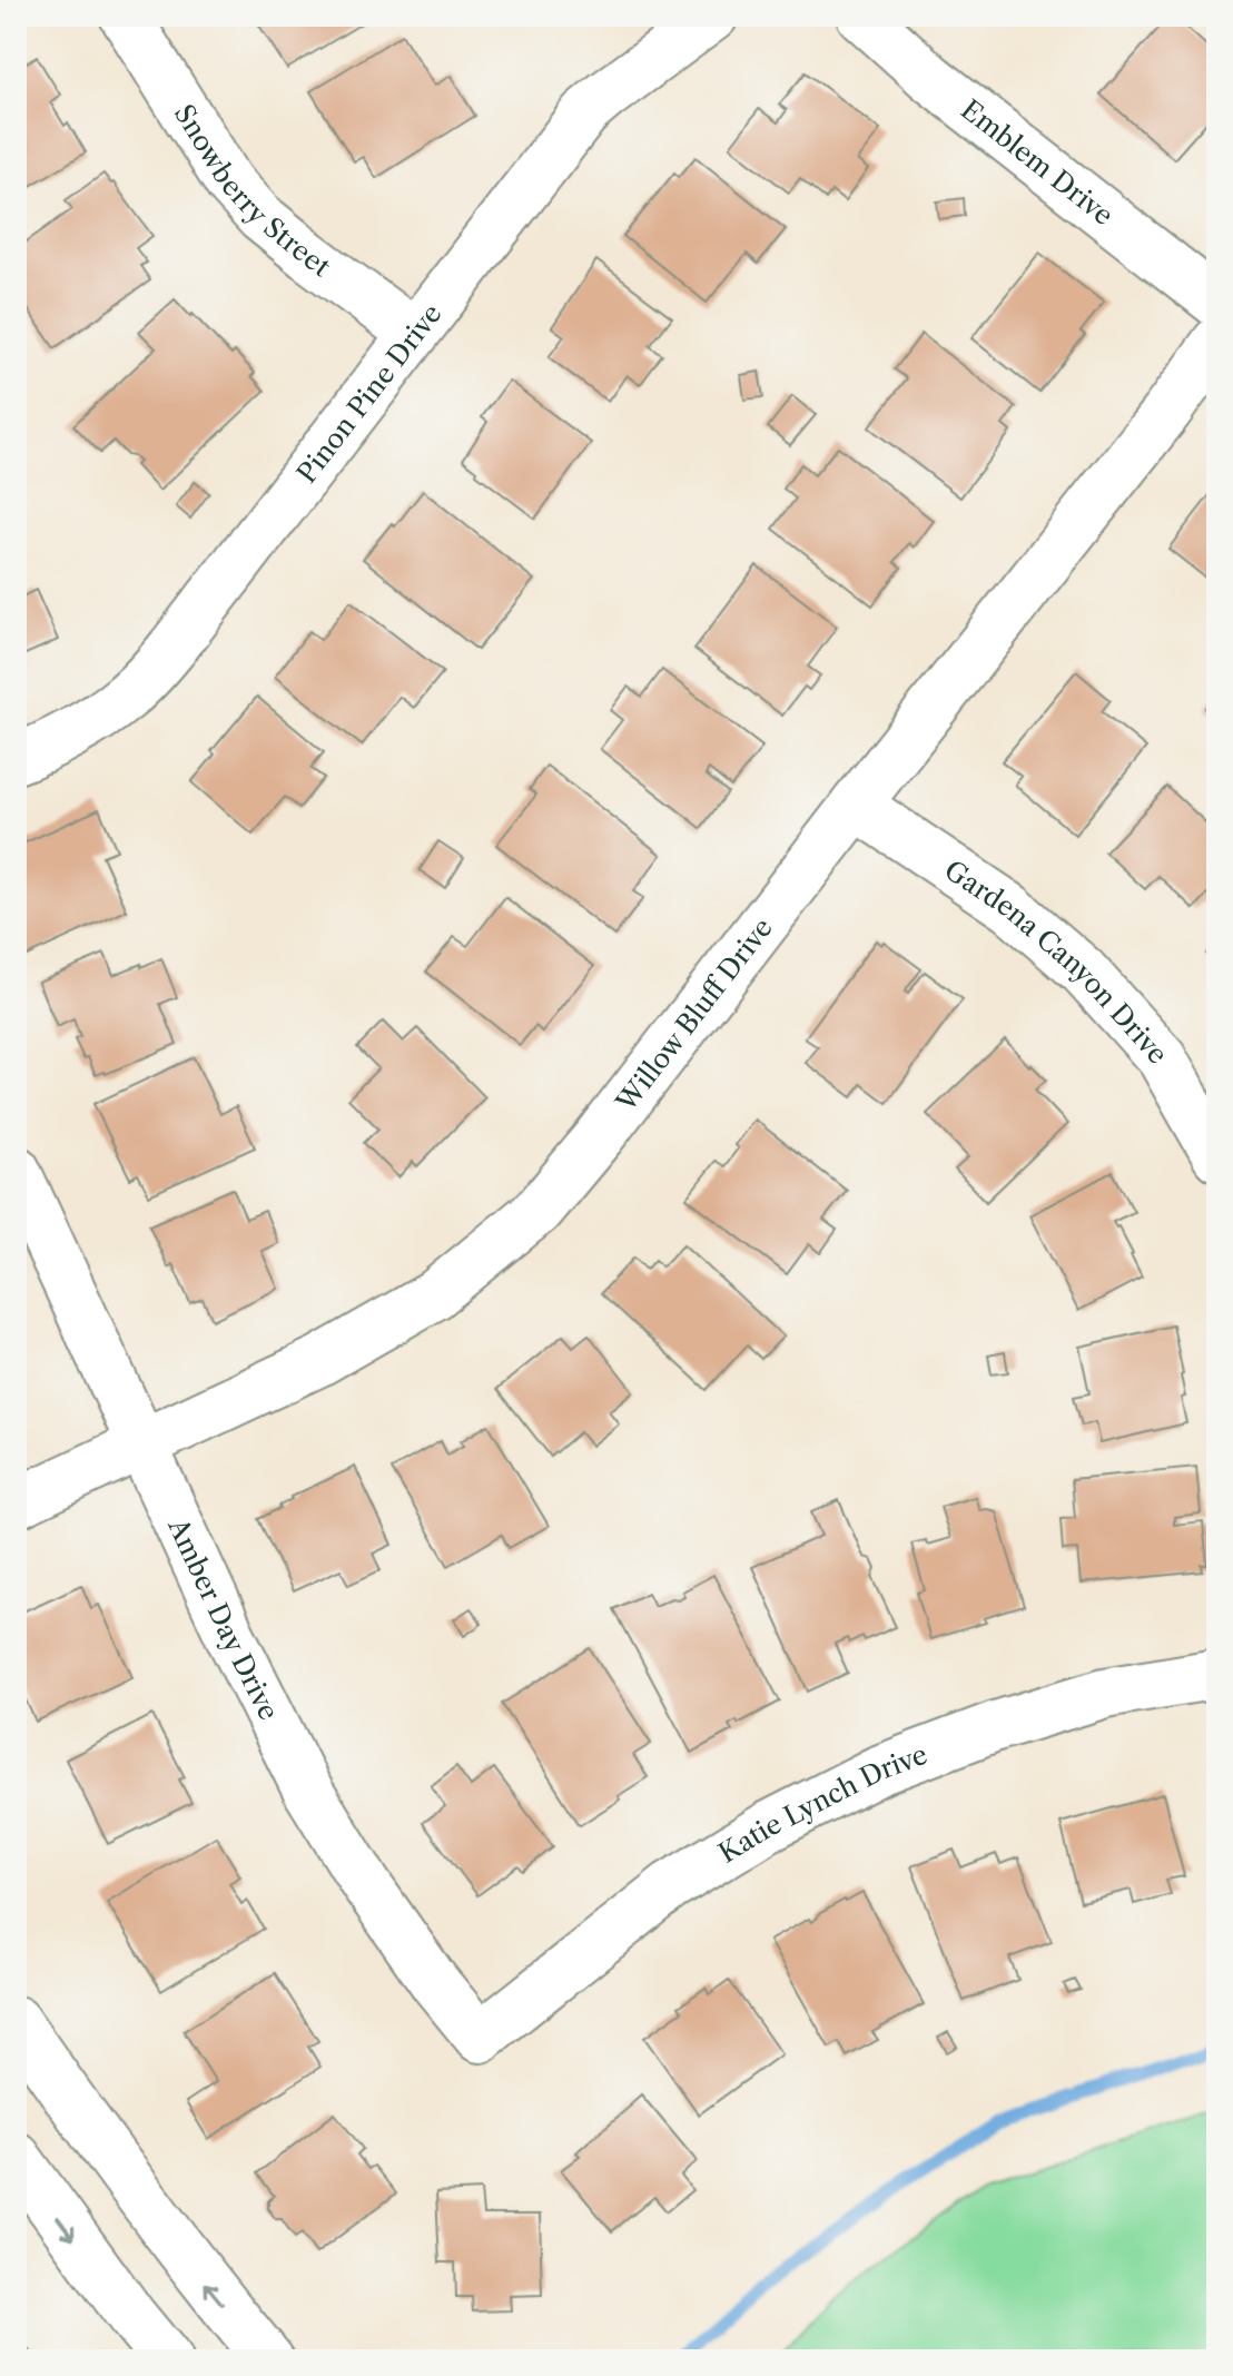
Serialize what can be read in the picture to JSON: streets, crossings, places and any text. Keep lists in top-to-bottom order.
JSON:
{
  "streets": {
    "street": [
      "Emblem Drive",
      "Snowberry Street",
      "Pinon Pine Drive",
      "Gardena Canyon Drive",
      "Willow Bluff Drive",
      "Amber Day Drive",
      "Katie Lynch Drive"
    ]
  },
  "crossings": [
    ["Snowberry Street", "Pinon Pine Drive"],
    ["Gardena Canyon Drive", "Willow Bluff Drive"],
    ["Willow Bluff Drive", "Amber Day Drive"],
    ["Amber Day Drive", "Katie Lynch Drive"]
  ]
}
